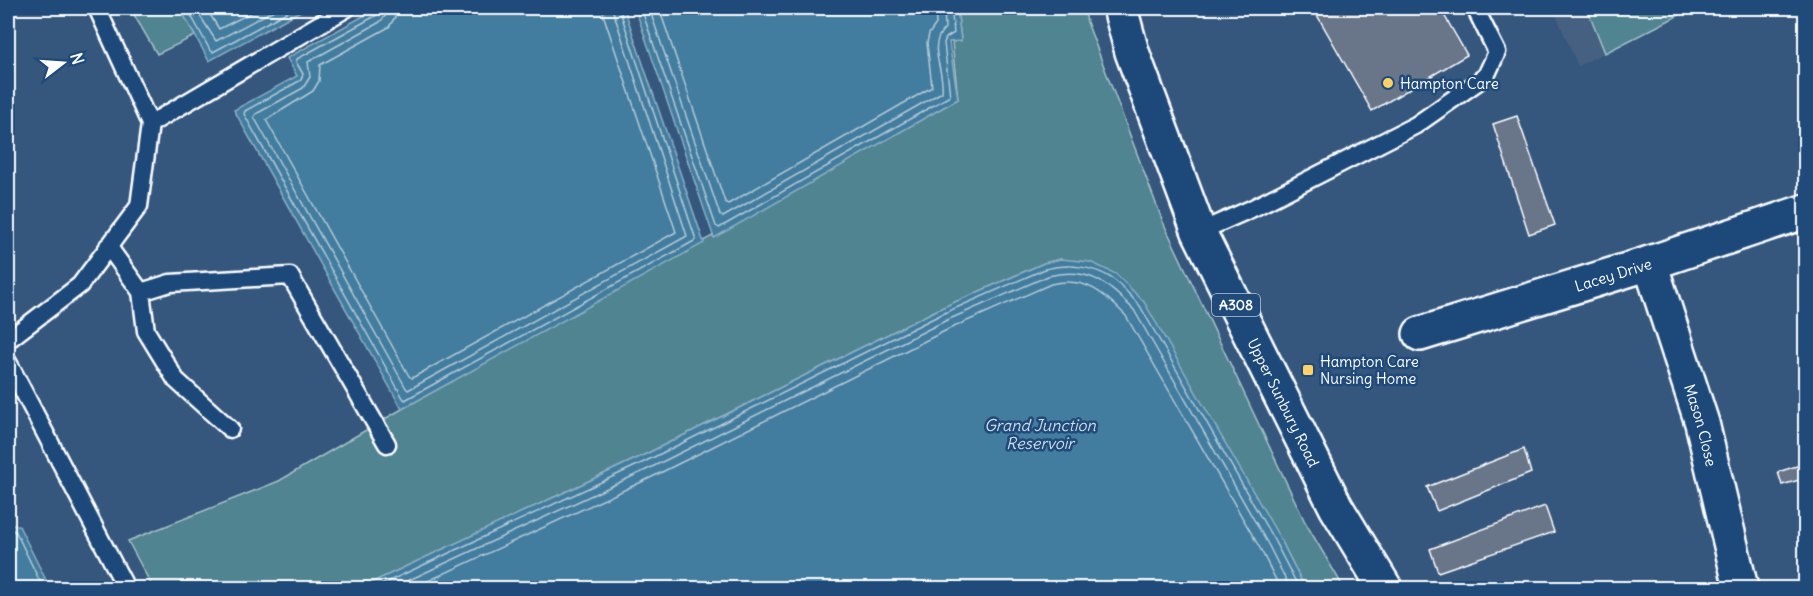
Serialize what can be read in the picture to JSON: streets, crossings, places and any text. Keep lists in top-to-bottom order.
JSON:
{
  "streets": {
    "main road": [
      "Lacey Drive",
      "A308",
      "Upper Sunbury Road",
      "Mason Close"
    ]
  },
  "crossings": [
    ["Lacey Drive", "Mason Close"]
  ],
  "water": ["Grand Junction Reservoir"],
  "places": {
    "other": ["Hampton Care"],
    "transit": ["Hampton Care Nursing Home"]
  },
  "north": "right"
}
